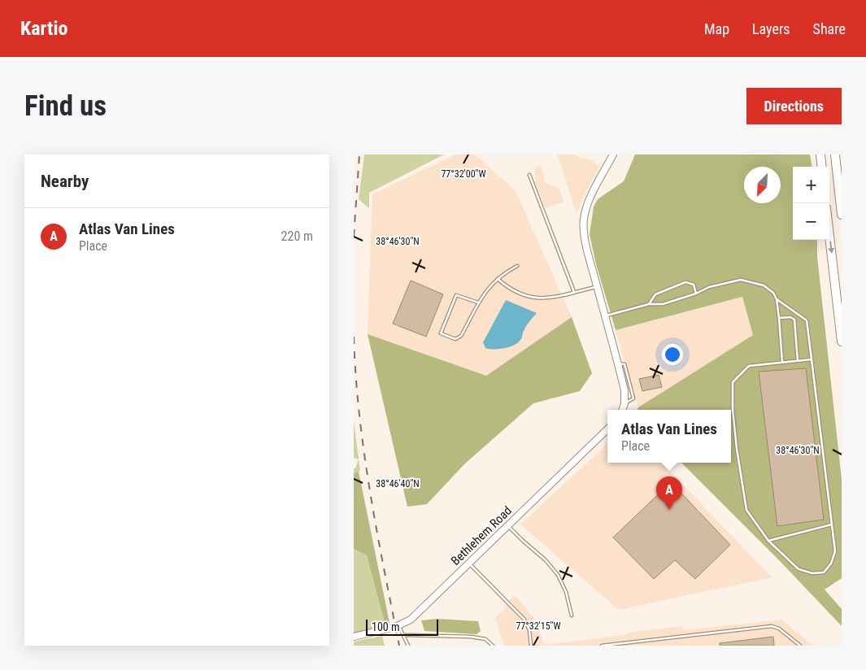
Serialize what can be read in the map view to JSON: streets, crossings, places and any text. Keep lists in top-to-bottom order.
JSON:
{
  "streets": {
    "street": ["Bethlehem Road"]
  },
  "scale_bar": "100 m",
  "north": "bottom left",
  "page": {
    "header": "Kartio",
    "nav": ["Map", "Layers", "Share"],
    "buttons": "Directions",
    "title": "Find us",
    "heading": "Nearby",
    "map_buttons": ["+", "−"],
    "list": [
      {
        "mark": "A",
        "name": "Atlas Van Lines",
        "note": "Place",
        "value": "220 m"
      }
    ],
    "popup": ["Atlas Van Lines", "Place"],
    "pins": "A",
    "scale": "100 m"
  },
  "coordinates": [
    "77°32'00\"W",
    "38°46'30\"N",
    "38°46'40\"N",
    "77°32'15\"W"
  ]
}
